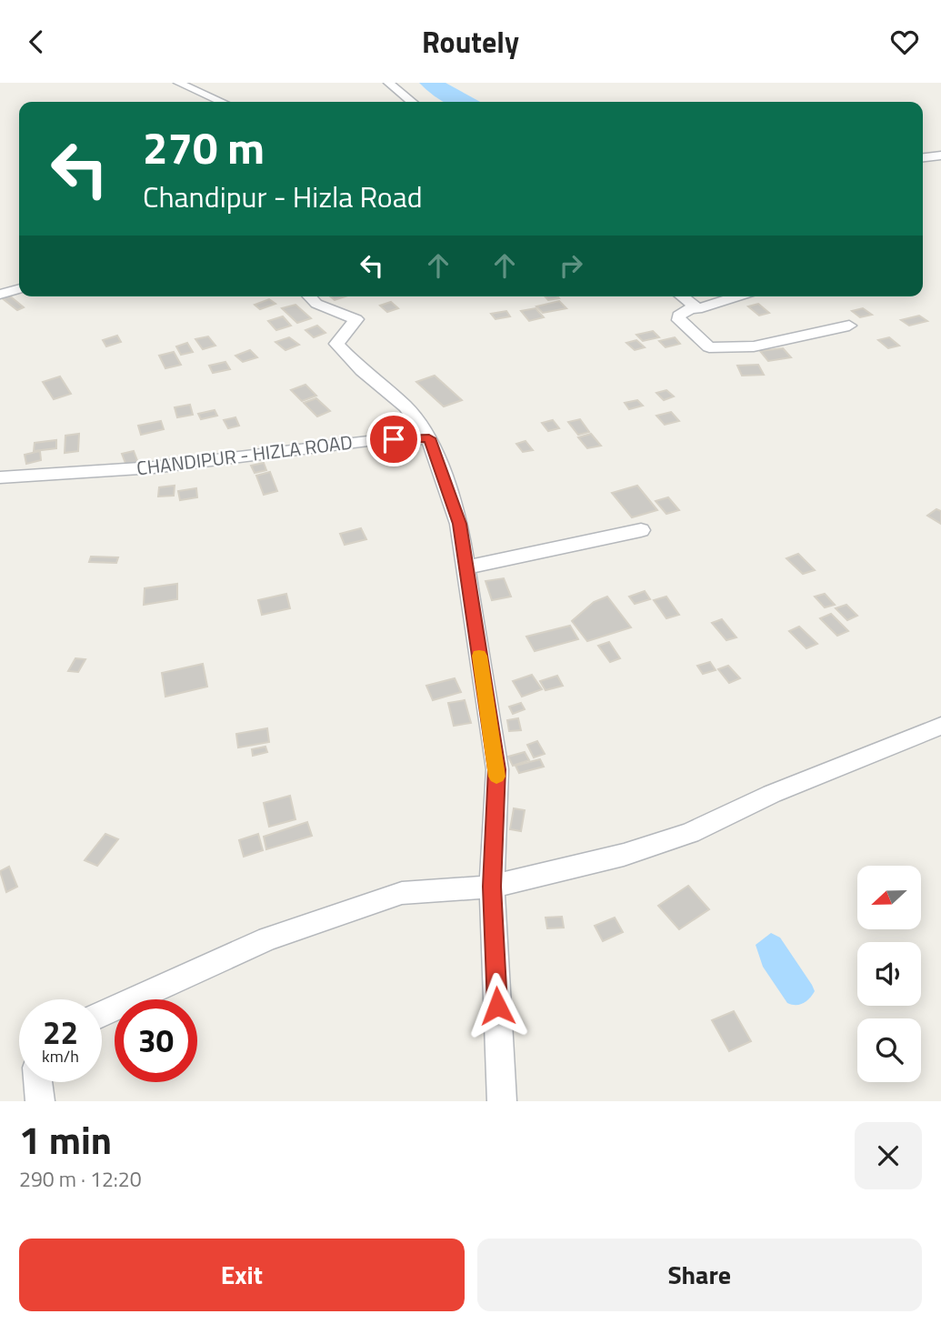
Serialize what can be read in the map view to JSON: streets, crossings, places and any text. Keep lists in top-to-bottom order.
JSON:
{
  "streets": {
    "street": ["CHANDIPUR - HIZLA ROAD"]
  },
  "north": "left",
  "page": {
    "header": "Routely",
    "turn": ["270 m", "Chandipur - Hizla Road"],
    "speed": "22 km/h",
    "limit": "30",
    "heading": ["1 min", "290 m · 12:20"],
    "buttons": ["Exit", "Share"]
  }
}
